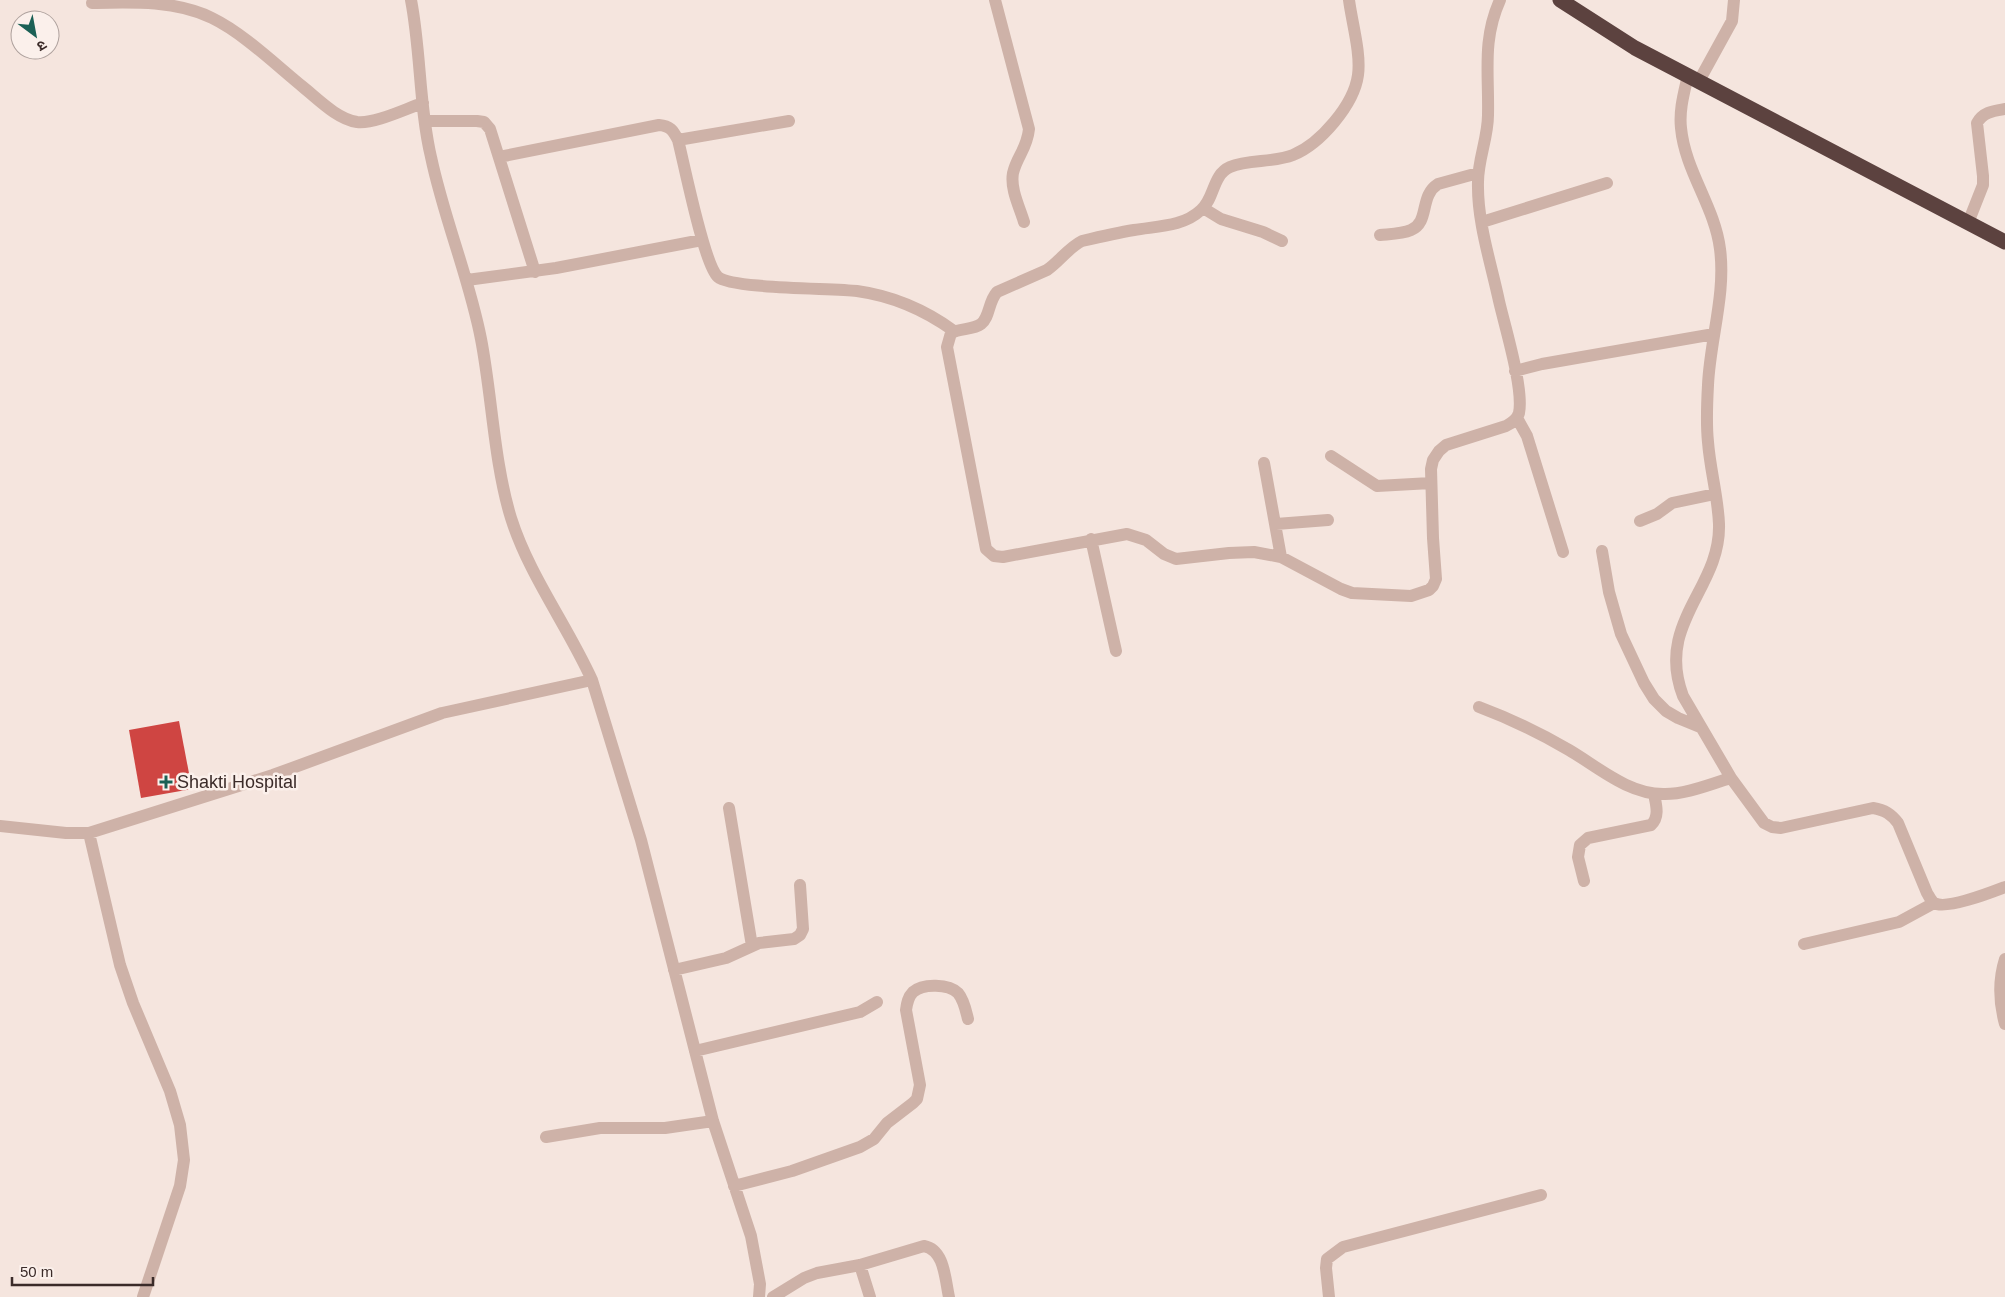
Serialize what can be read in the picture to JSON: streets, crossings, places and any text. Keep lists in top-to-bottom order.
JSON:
{
  "places": {
    "health": ["Shakti Hospital"]
  },
  "scale_bar": "50 m",
  "north": "bottom right"
}
